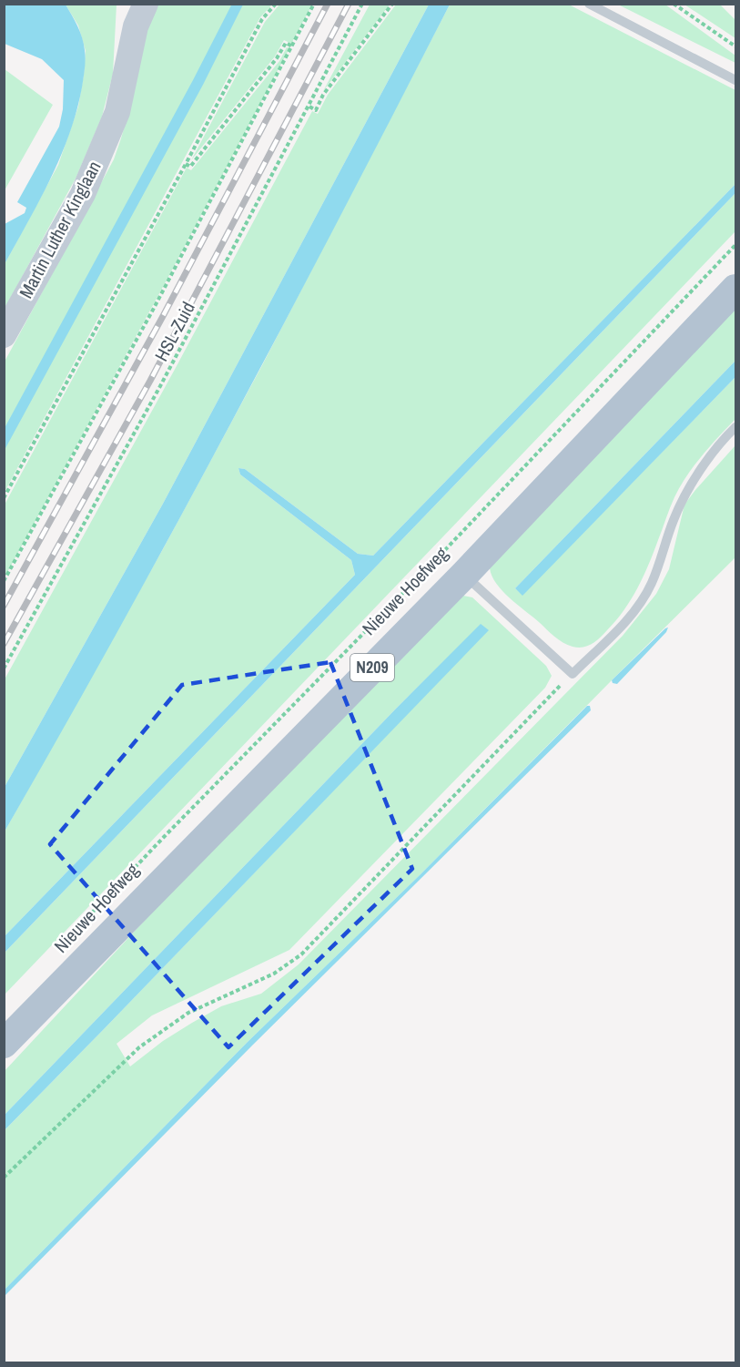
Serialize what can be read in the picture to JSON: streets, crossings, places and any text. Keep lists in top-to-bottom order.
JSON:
{
  "streets": {
    "main road": ["Nieuwe Hoefweg", "N209"],
    "street": ["Martin Luther Kinglaan"],
    "path": ["HSL-Zuid"]
  }
}
